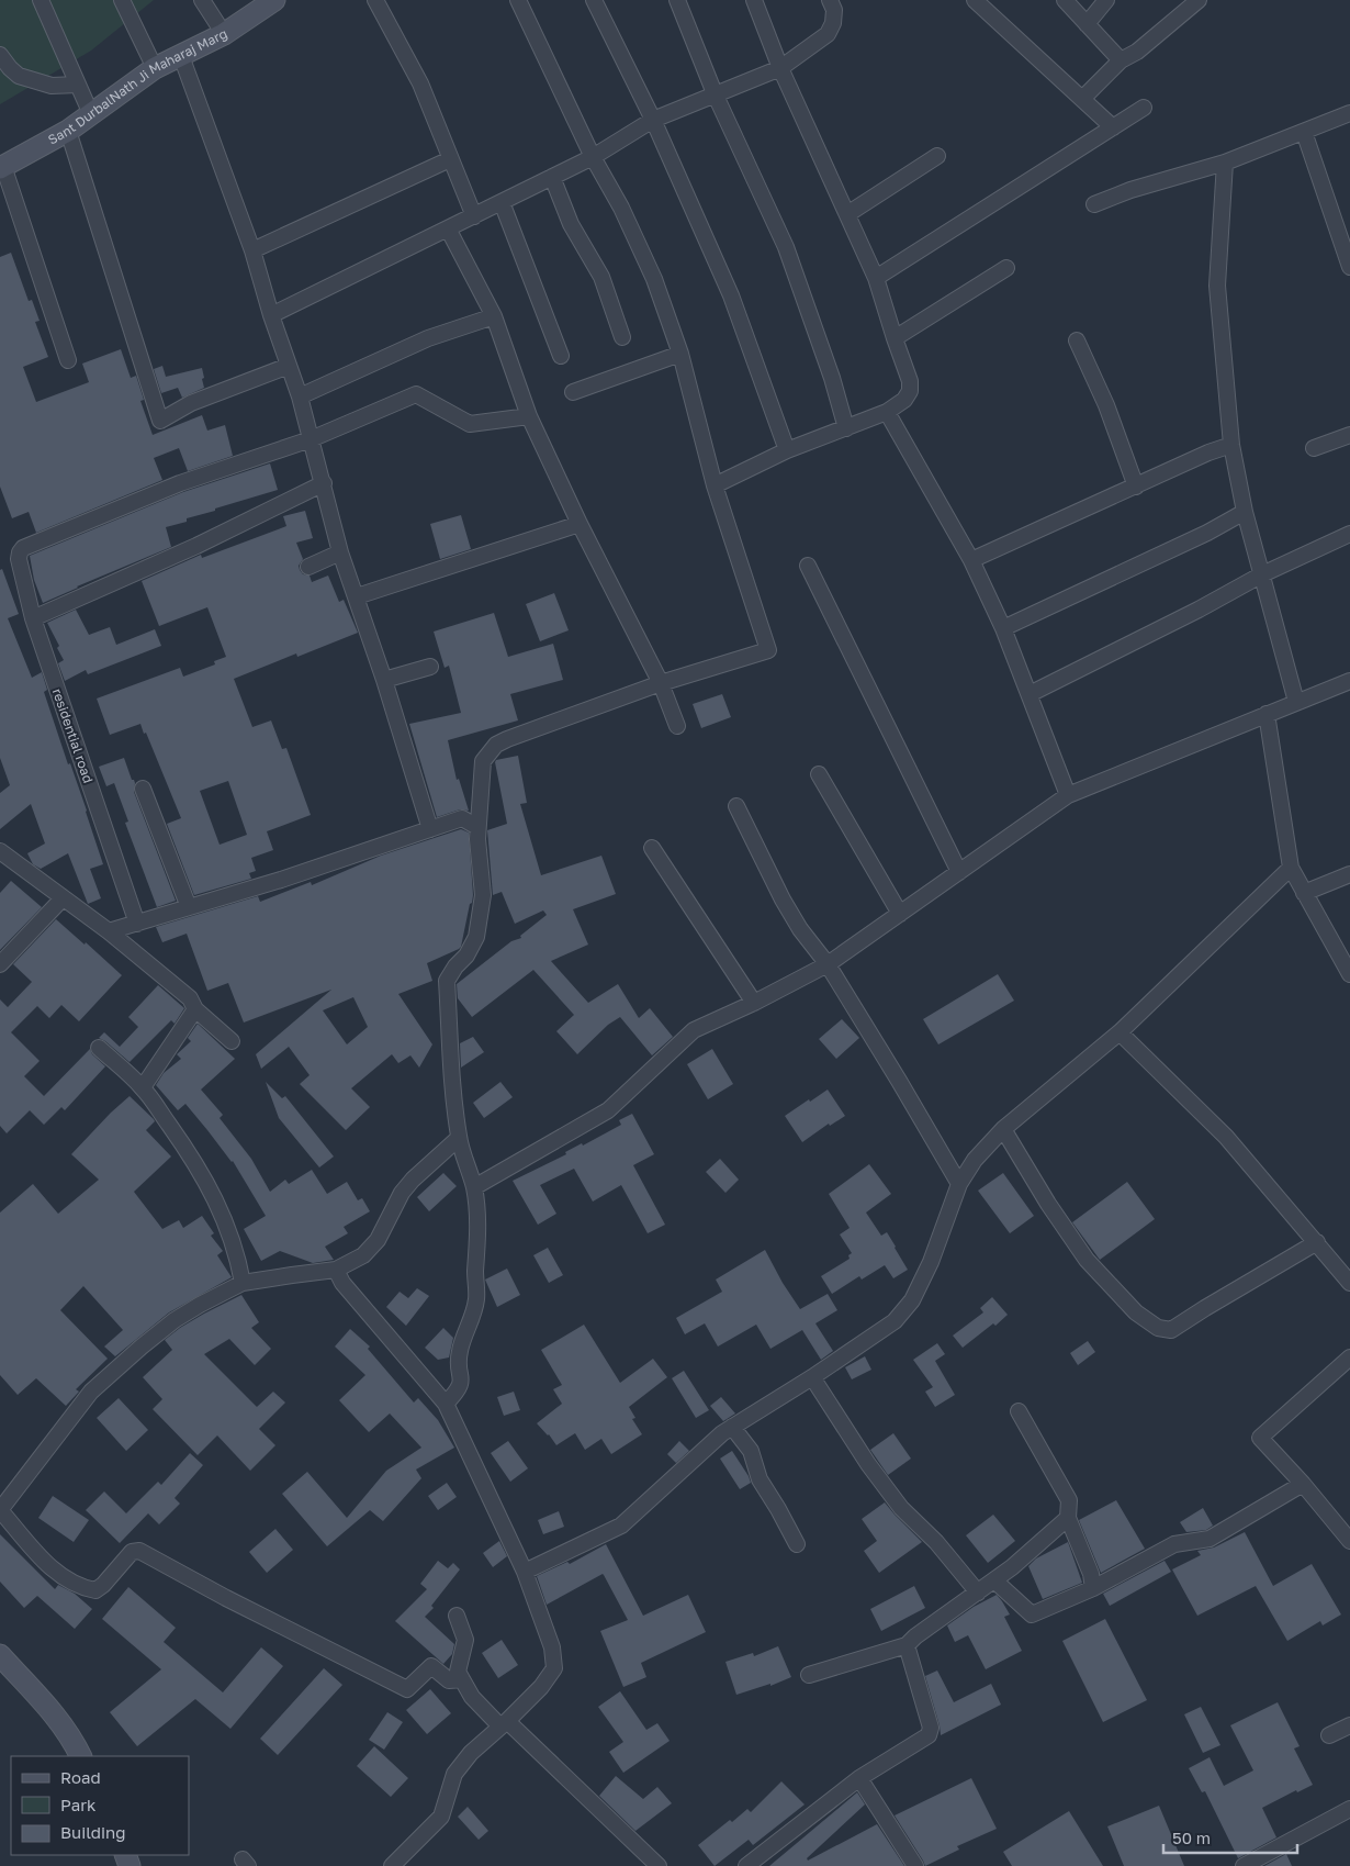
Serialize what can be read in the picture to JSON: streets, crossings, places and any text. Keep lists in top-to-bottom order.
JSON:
{
  "streets": {
    "street": ["Sant DurbalNath Ji Maharaj Marg", "residential road"]
  },
  "legend": ["Road", "Park", "Building"],
  "scale_bar": "50 m"
}
